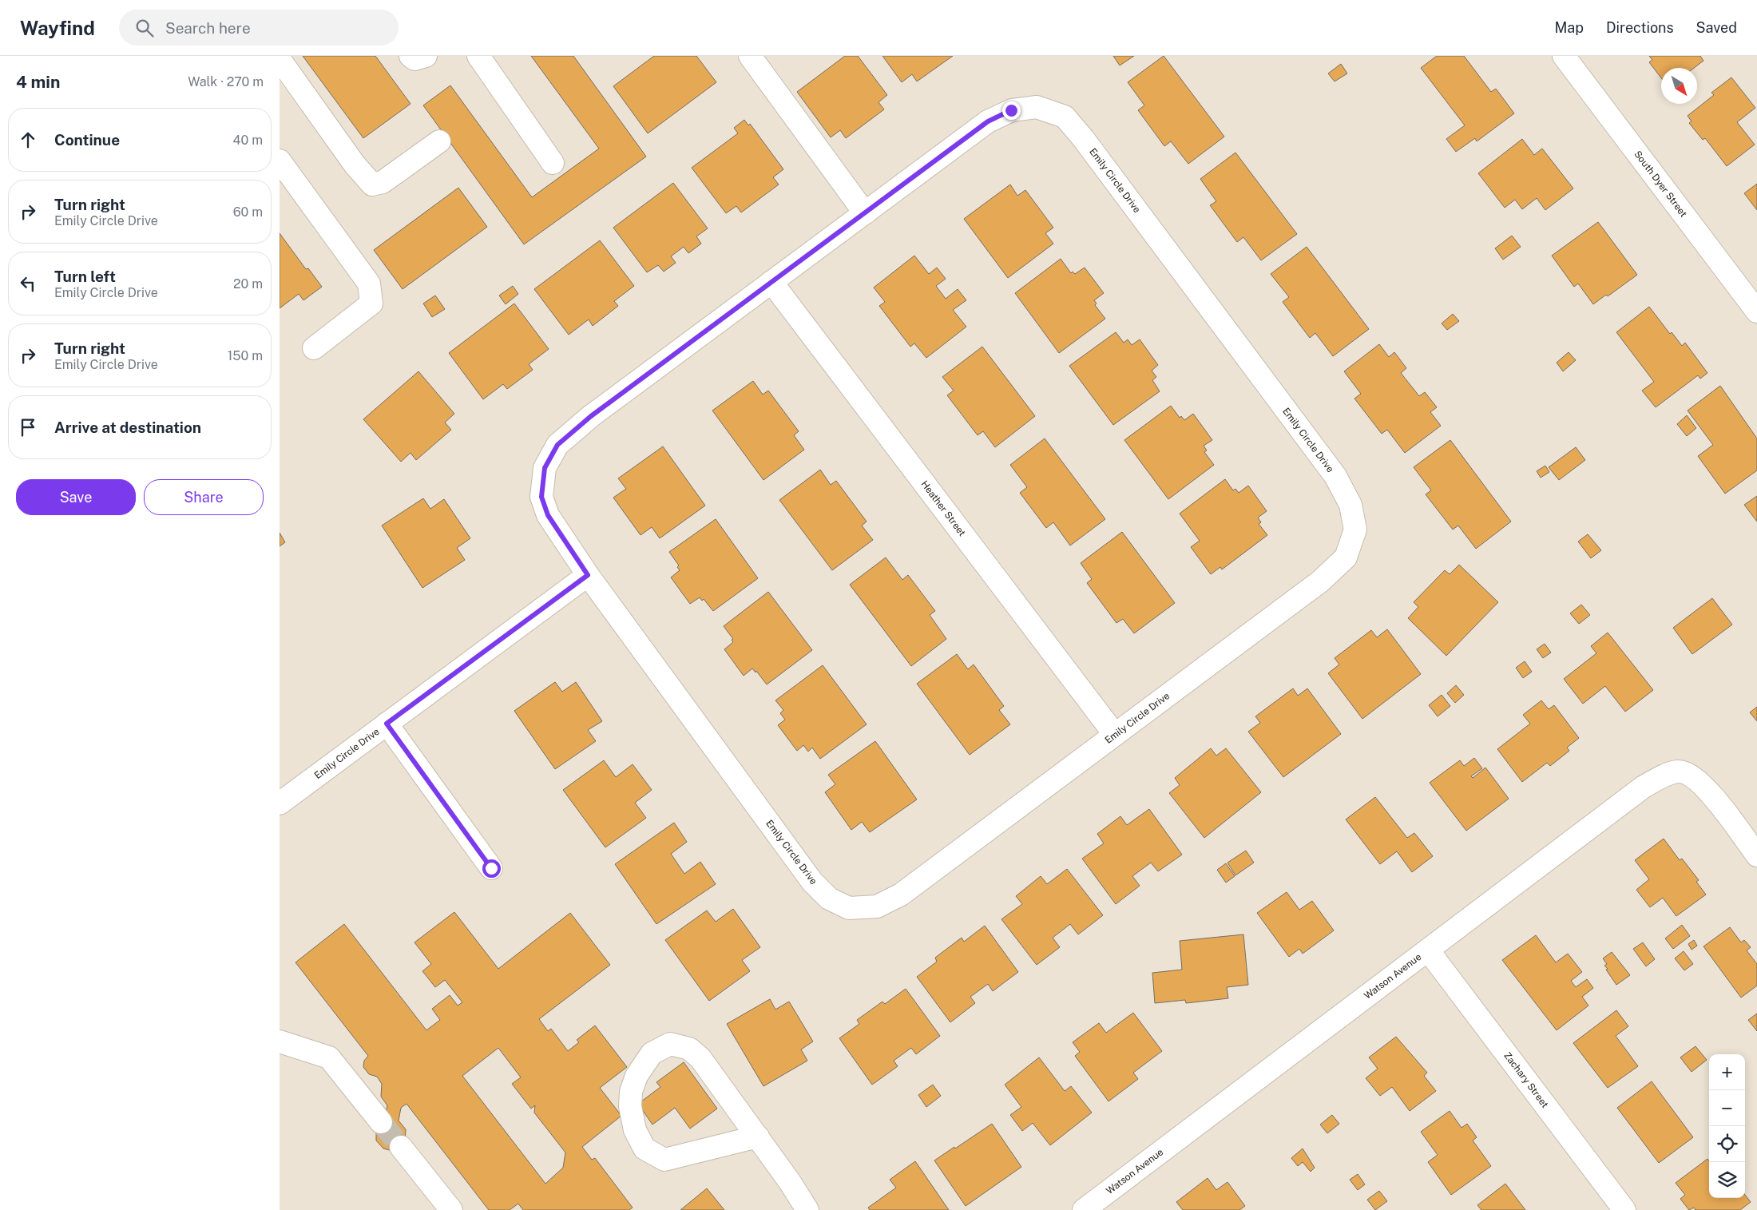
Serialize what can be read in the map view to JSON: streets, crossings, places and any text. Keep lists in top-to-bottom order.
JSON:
{
  "streets": {
    "street": [
      "Emily Circle Drive",
      "South Dyer Street",
      "Heather Street",
      "Watson Avenue",
      "Zachary Street"
    ]
  },
  "crossings": [
    ["Emily Circle Drive", "Heather Street"],
    ["Watson Avenue", "Zachary Street"]
  ],
  "north": "bottom right",
  "page": {
    "header": "Wayfind",
    "search": "Search here",
    "nav": ["Map", "Directions", "Saved"],
    "heading": ["4 min", "Walk · 270 m"],
    "list": [
      ["Continue", "40 m"],
      ["Turn right", "Emily Circle Drive", "60 m"],
      ["Turn left", "Emily Circle Drive", "20 m"],
      ["Turn right", "Emily Circle Drive", "150 m"],
      "Arrive at destination"
    ],
    "buttons": ["Save", "Share"],
    "map_buttons": ["+", "−"]
  }
}
